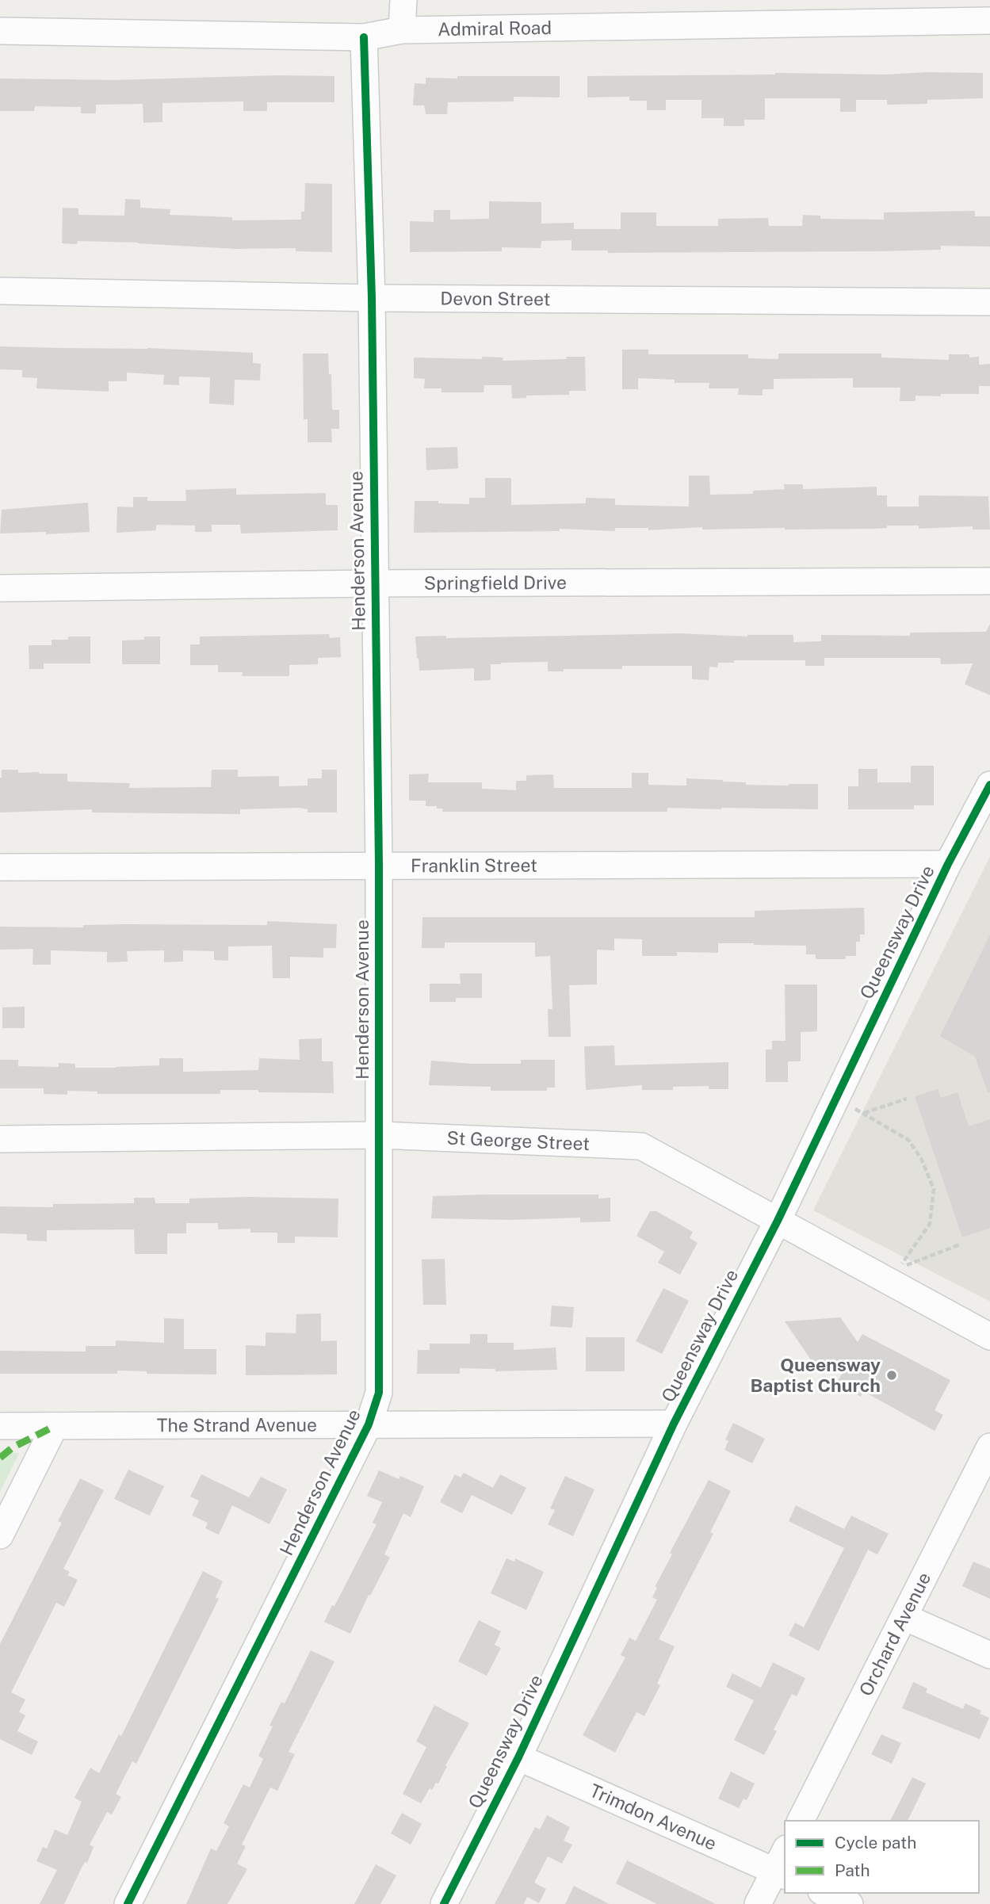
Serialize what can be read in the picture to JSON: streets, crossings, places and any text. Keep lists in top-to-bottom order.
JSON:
{
  "streets": {
    "street": [
      "Admiral Road",
      "Devon Street",
      "Henderson Avenue",
      "Springfield Drive",
      "Franklin Street",
      "Queensway Drive",
      "St George Street",
      "The Strand Avenue",
      "Orchard Avenue",
      "Trimdon Avenue"
    ]
  },
  "crossings": [
    ["Admiral Road", "Henderson Avenue"],
    ["Devon Street", "Henderson Avenue"],
    ["Henderson Avenue", "Springfield Drive"],
    ["Henderson Avenue", "Franklin Street"],
    ["Henderson Avenue", "St George Street"],
    ["Henderson Avenue", "The Strand Avenue"],
    ["Franklin Street", "Queensway Drive"],
    ["Queensway Drive", "St George Street"],
    ["Queensway Drive", "The Strand Avenue"],
    ["Queensway Drive", "Trimdon Avenue"]
  ],
  "places": ["Queensway Baptist Church"],
  "legend": ["Cycle path", "Path"]
}
